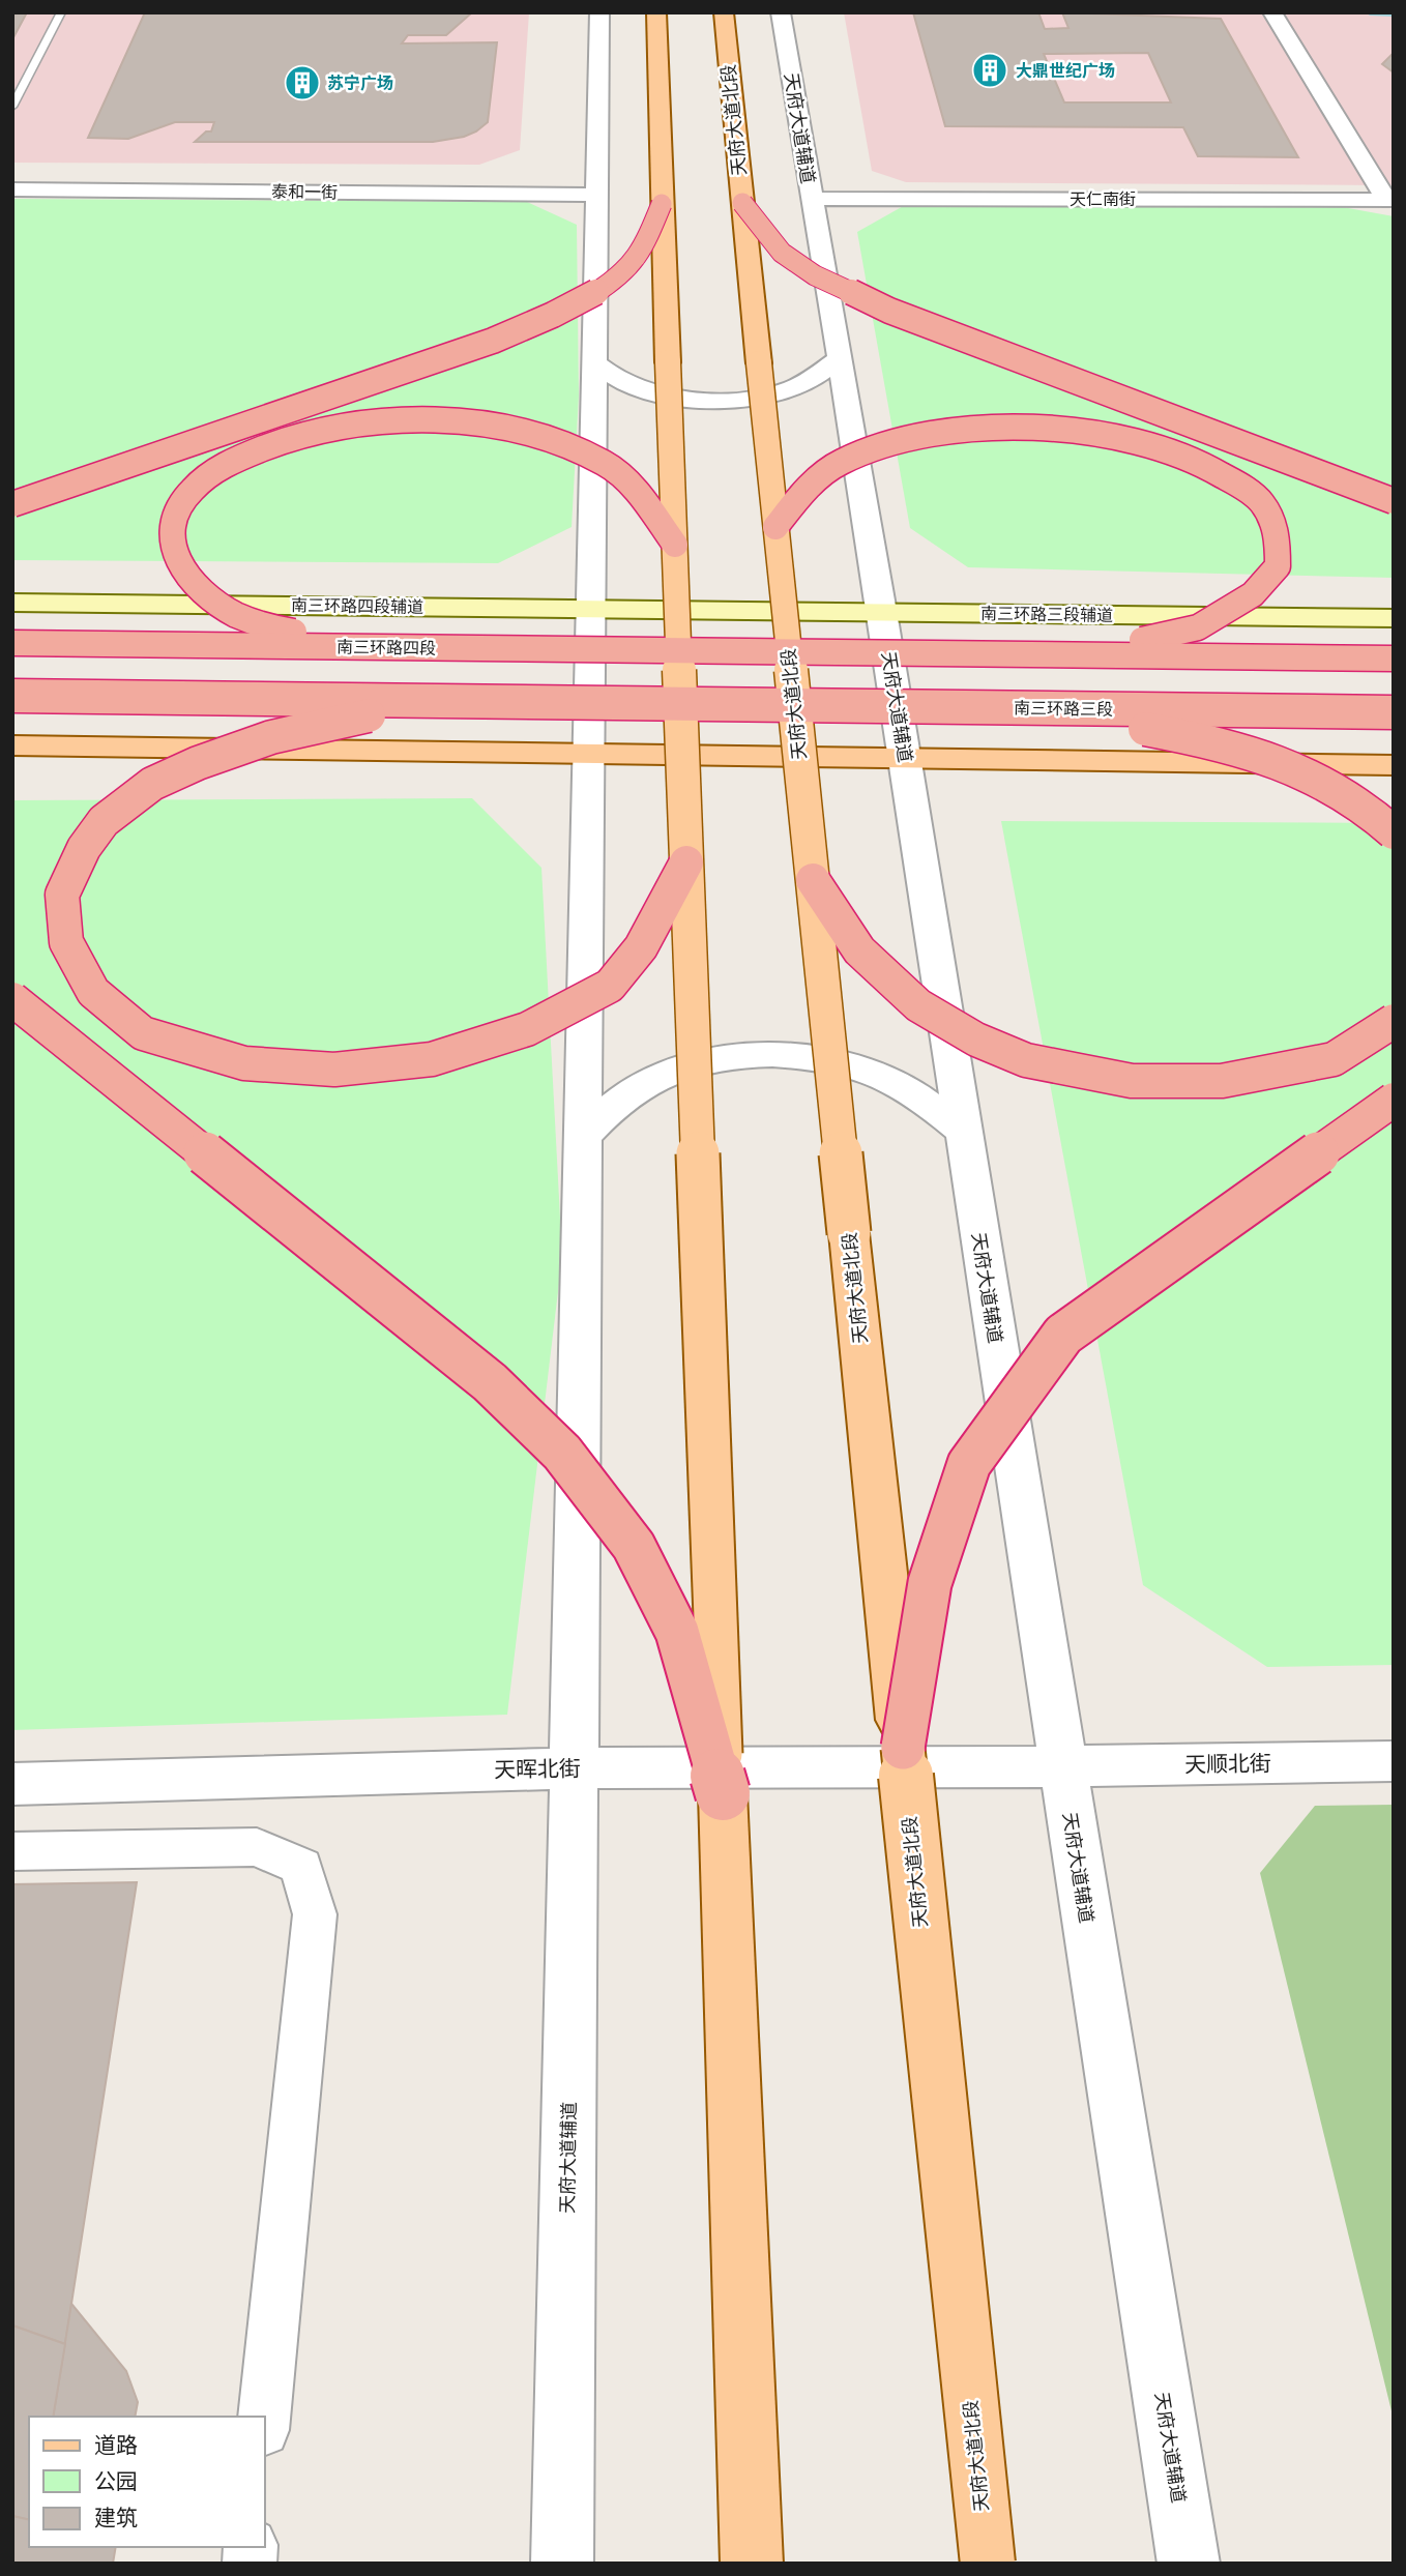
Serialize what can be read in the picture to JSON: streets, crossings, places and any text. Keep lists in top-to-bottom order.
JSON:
{
  "streets": {
    "highway": ["南三环路四段", "南三环路三段"],
    "main road": ["天府大道北段", "南三环路四段辅道", "南三环路三段辅道"],
    "street": [
      "天府大道辅道",
      "泰和一街",
      "天仁南街",
      "天顺北街",
      "天晖北街"
    ]
  },
  "crossings": [
    ["天府大道辅道", "泰和一街"],
    ["天府大道辅道", "天仁南街"],
    ["天府大道辅道", "南三环路四段辅道"],
    ["天府大道辅道", "南三环路三段辅道"],
    ["天府大道辅道", "天顺北街"],
    ["天府大道辅道", "天晖北街"],
    ["南三环路四段辅道", "南三环路三段辅道"],
    ["天顺北街", "天晖北街"]
  ],
  "places": {
    "building": ["大鼎世纪广场", "苏宁广场"]
  },
  "legend": ["道路", "公园", "建筑"]
}
